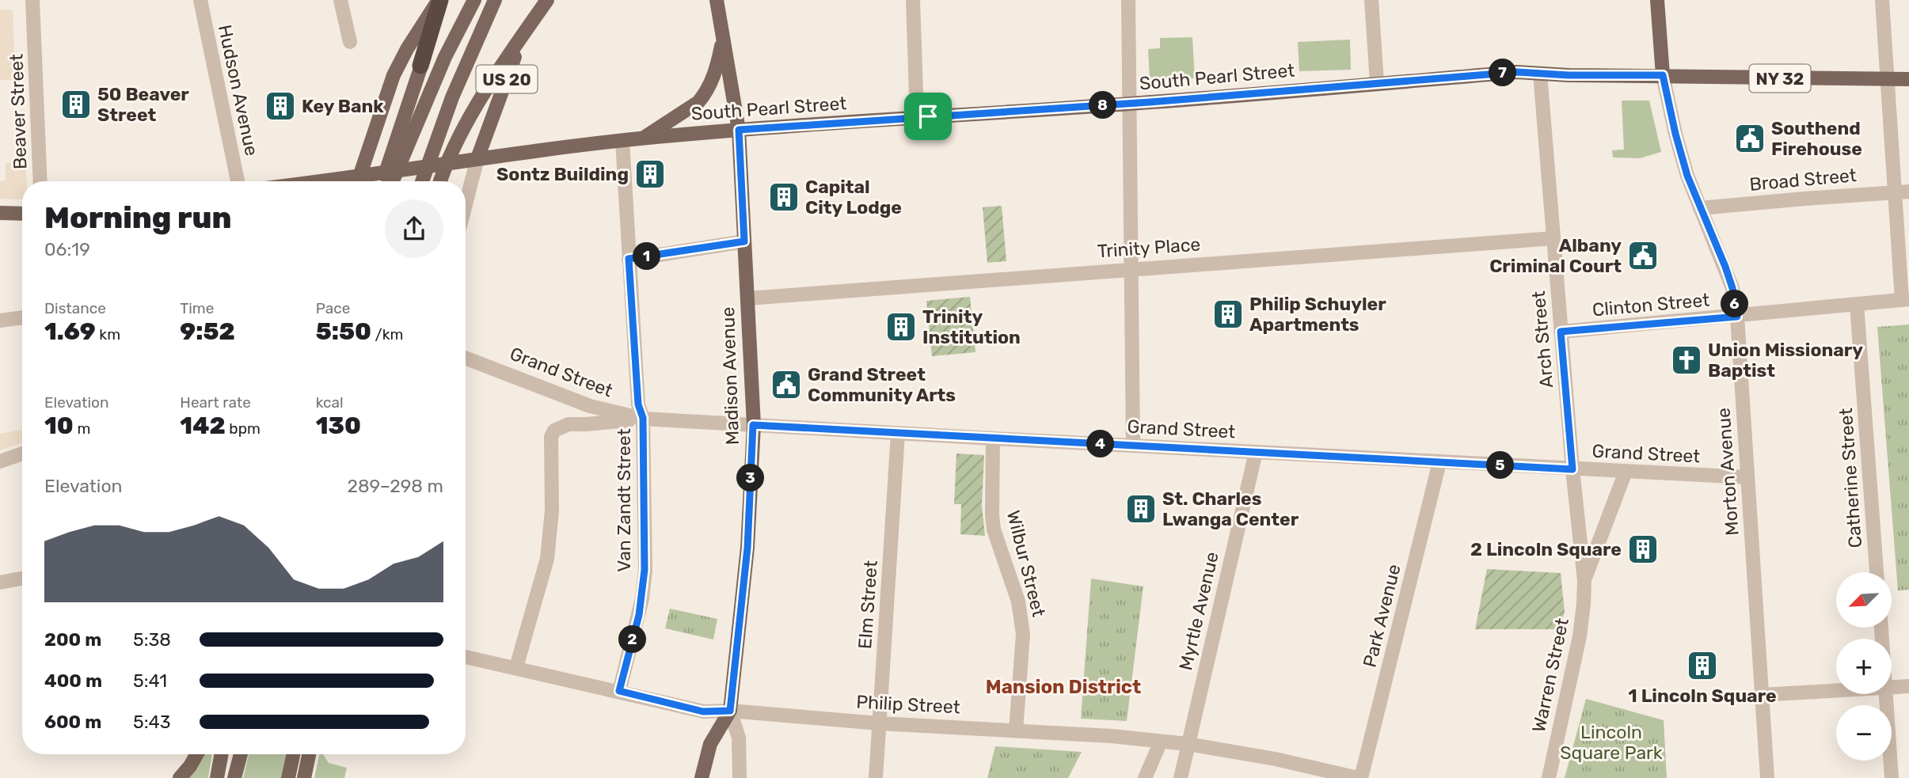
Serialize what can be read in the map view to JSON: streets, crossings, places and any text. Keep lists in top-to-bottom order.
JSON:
{
  "streets": {
    "main road": [
      "South Pearl Street",
      "NY 32",
      "US 20",
      "Madison Avenue"
    ],
    "street": [
      "Hudson Avenue",
      "Beaver Street",
      "Broad Street",
      "Trinity Place",
      "Clinton Street",
      "Arch Street",
      "Grand Street",
      "Morton Avenue",
      "Catherine Street",
      "Van Zandt Street",
      "Wilbur Street",
      "Elm Street",
      "Myrtle Avenue",
      "Park Avenue",
      "Warren Street",
      "Philip Street"
    ]
  },
  "crossings": [
    ["South Pearl Street", "US 20"],
    ["South Pearl Street", "Arch Street"],
    ["South Pearl Street", "Madison Avenue"],
    ["South Pearl Street", "Morton Avenue"],
    ["South Pearl Street", "Van Zandt Street"],
    ["Broad Street", "Morton Avenue"],
    ["Trinity Place", "Arch Street"],
    ["Trinity Place", "Madison Avenue"],
    ["Clinton Street", "Arch Street"],
    ["Clinton Street", "Morton Avenue"],
    ["Clinton Street", "Catherine Street"],
    ["Arch Street", "Grand Street"],
    ["Arch Street", "Warren Street"],
    ["Grand Street", "Madison Avenue"],
    ["Grand Street", "Morton Avenue"],
    ["Grand Street", "Van Zandt Street"],
    ["Grand Street", "Wilbur Street"],
    ["Grand Street", "Elm Street"],
    ["Grand Street", "Myrtle Avenue"],
    ["Grand Street", "Park Avenue"],
    ["Grand Street", "Warren Street"],
    ["Madison Avenue", "Philip Street"],
    ["Van Zandt Street", "Philip Street"],
    ["Wilbur Street", "Philip Street"],
    ["Elm Street", "Philip Street"],
    ["Myrtle Avenue", "Philip Street"],
    ["Park Avenue", "Philip Street"]
  ],
  "districts": ["Mansion District"],
  "parks": ["Lincoln Square Park"],
  "places": {
    "building": [
      "50 Beaver Street",
      "Key Bank",
      "Sontz Building",
      "Capital City Lodge",
      "Philip Schuyler Apartments",
      "Trinity Institution",
      "St. Charles Lwanga Center",
      "2 Lincoln Square",
      "1 Lincoln Square"
    ],
    "public building": ["Southend Firehouse", "Albany Criminal Court", "Grand Street Community Arts"],
    "church": ["Union Missionary Baptist"]
  },
  "north": "bottom left",
  "page": {
    "pins": [
      "7",
      "8",
      "1",
      "6",
      "4",
      "5",
      "3",
      "2"
    ],
    "heading": ["Morning run", "06:19"],
    "stats": [
      ["Distance", "1.69 km"],
      ["Time", "9:52"],
      ["Pace", "5:50 /km"],
      ["Elevation", "10 m"],
      ["Heart rate", "142 bpm"],
      ["kcal", "130"]
    ],
    "chart": ["Elevation", "289–298 m"],
    "map_buttons": ["+", "−"],
    "list": [
      {
        "name": "200 m",
        "note": "5:38"
      },
      {
        "name": "400 m",
        "note": "5:41"
      },
      {
        "name": "600 m",
        "note": "5:43"
      }
    ]
  }
}
